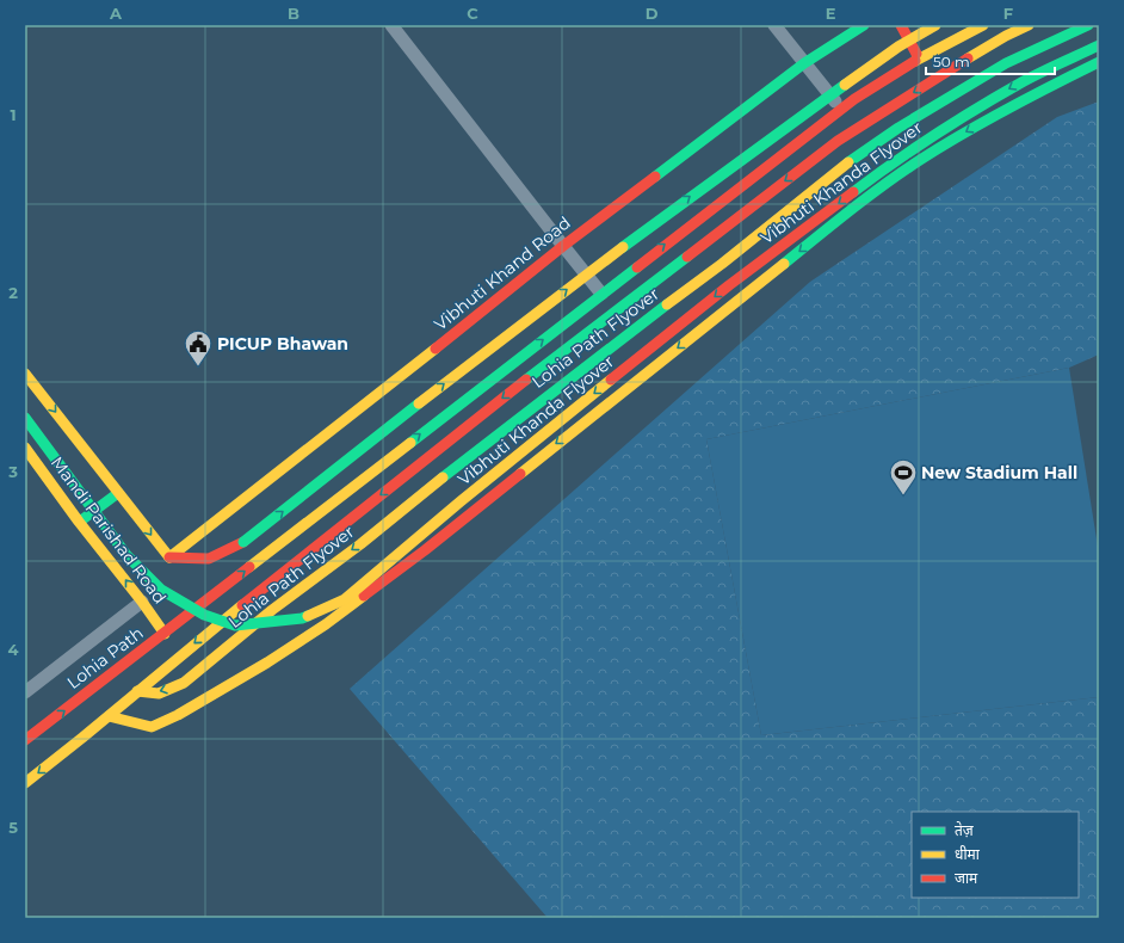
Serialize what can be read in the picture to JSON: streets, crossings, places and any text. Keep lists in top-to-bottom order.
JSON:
{
  "streets": {
    "main road": [
      "Vibhuti Khanda Flyover",
      "Vibhuti Khand Road",
      "Lohia Path Flyover",
      "Mandi Parishad Road",
      "Lohia Path"
    ]
  },
  "crossings": [
    ["Lohia Path Flyover", "Lohia Path"],
    ["Mandi Parishad Road", "Lohia Path"]
  ],
  "places": {
    "public building": ["PICUP Bhawan"],
    "sports": ["New Stadium Hall"]
  },
  "legend": ["तेज़", "धीमा", "जाम"],
  "scale_bar": "50 m",
  "grid": {
    "columns": [
      "A",
      "B",
      "C",
      "D",
      "E",
      "F"
    ],
    "rows": [
      "1",
      "2",
      "3",
      "4",
      "5"
    ]
  }
}
